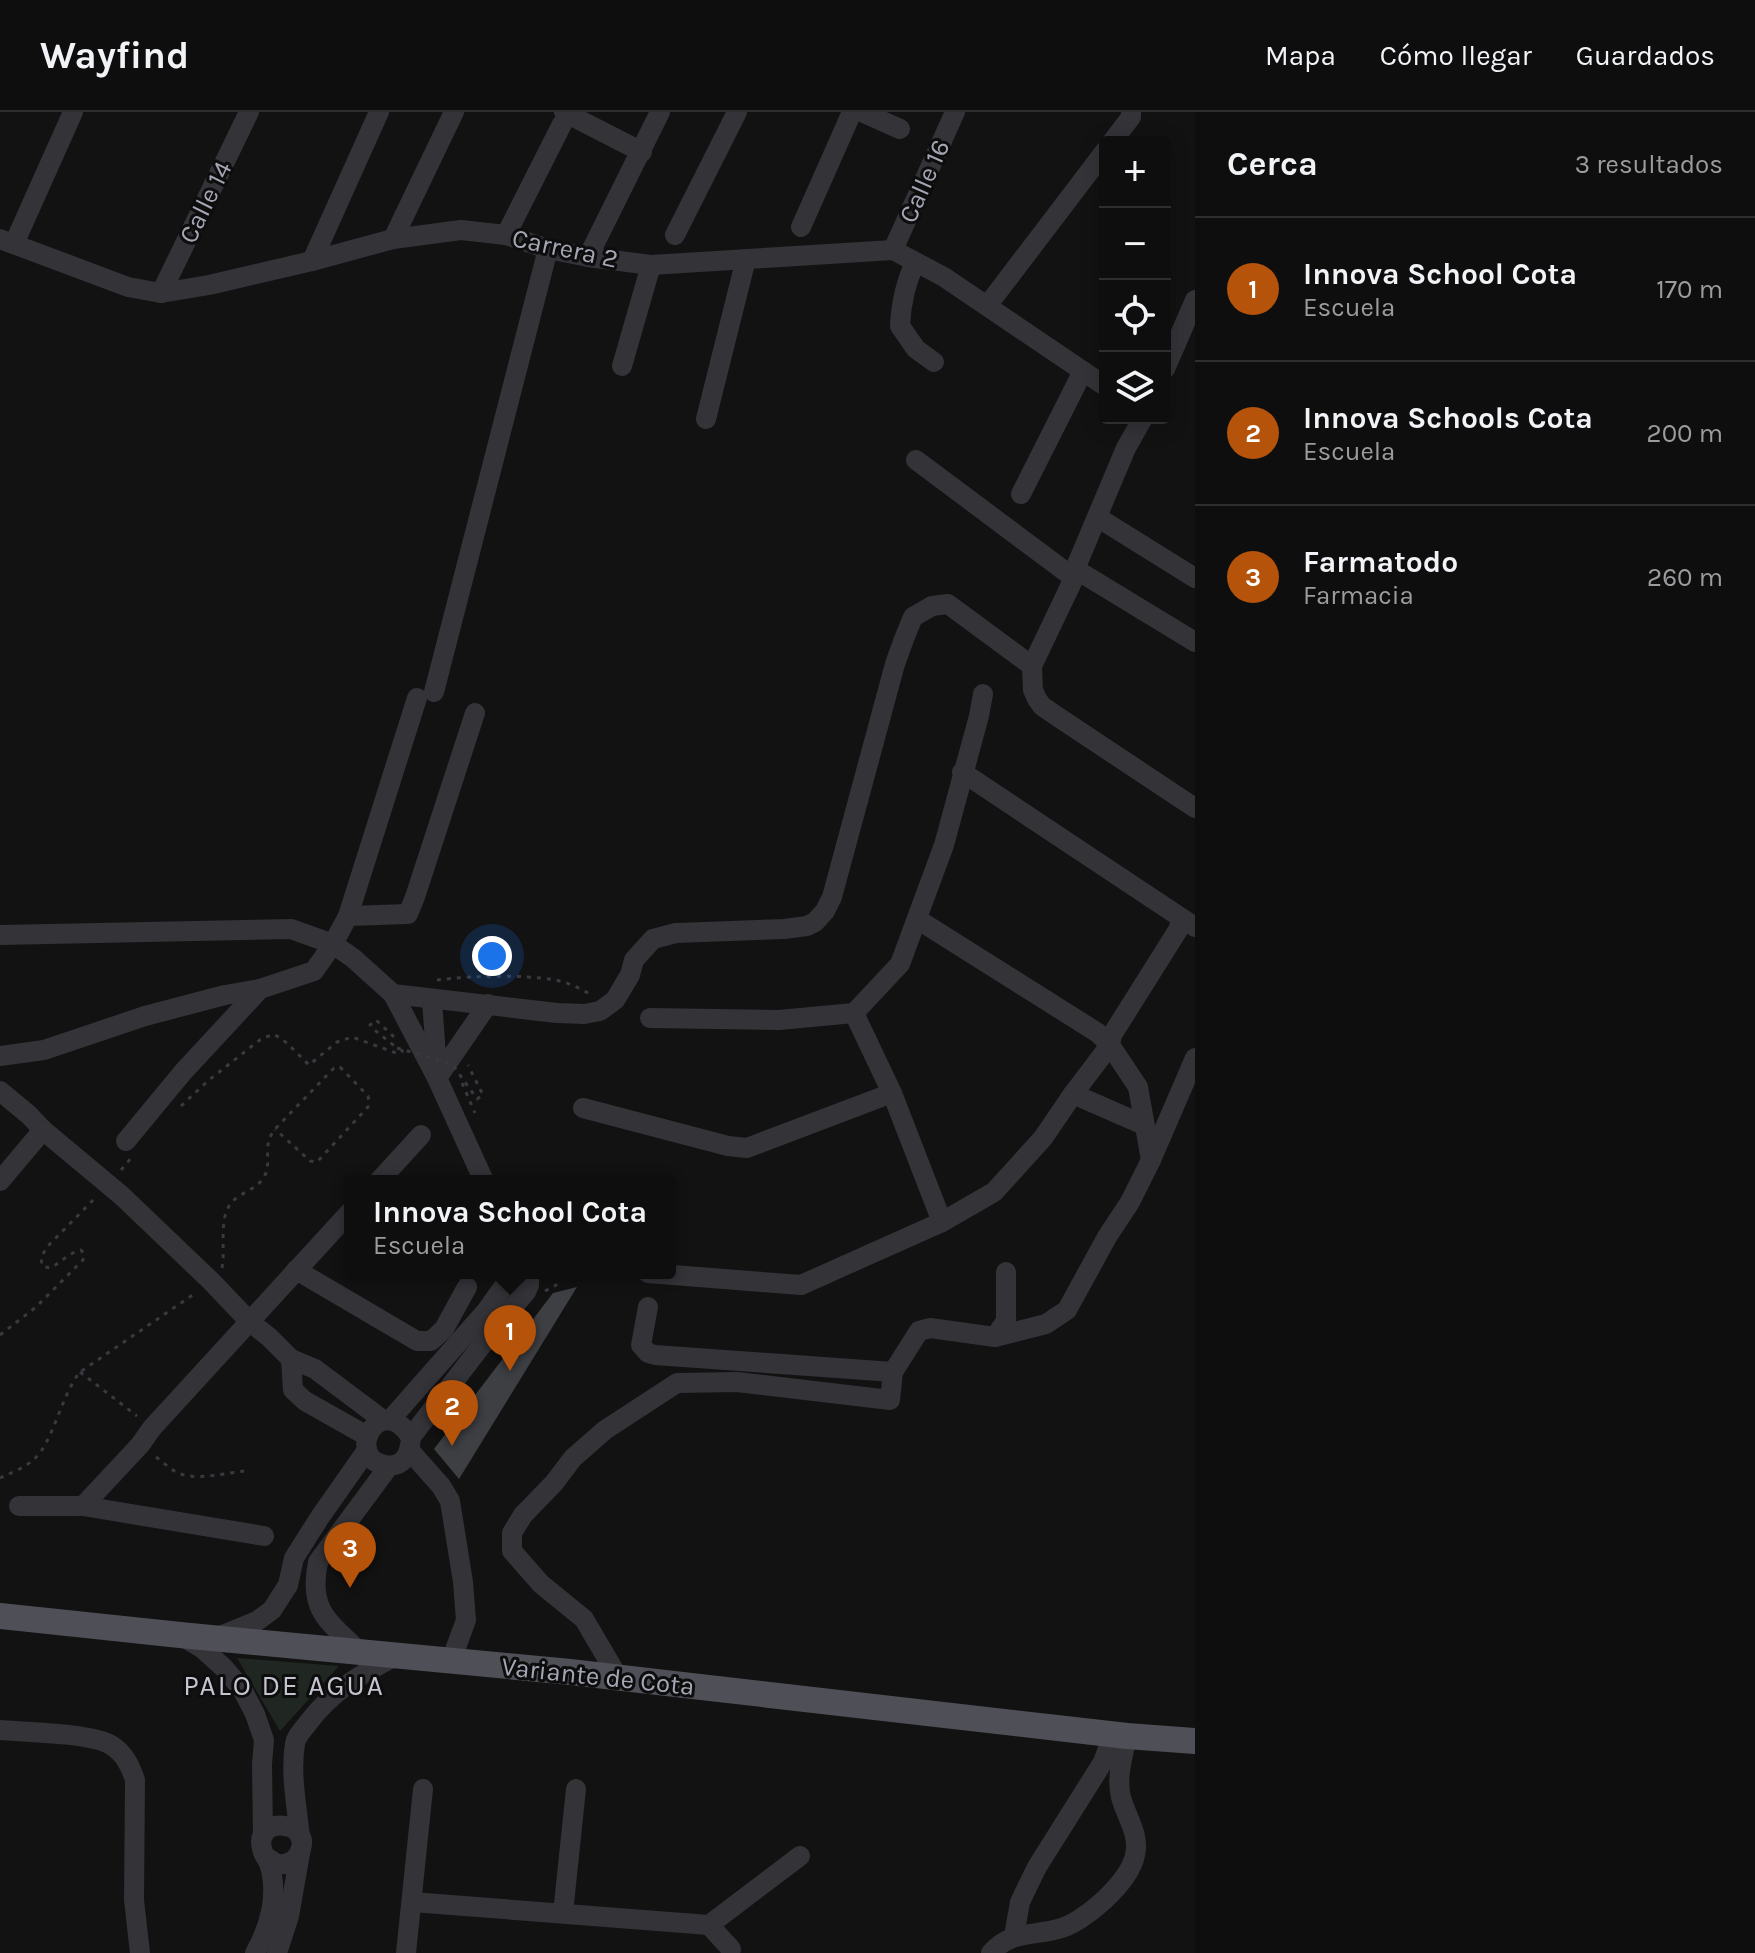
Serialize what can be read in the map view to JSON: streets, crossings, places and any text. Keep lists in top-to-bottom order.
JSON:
{
  "streets": {
    "main road": ["Variante de Cota"],
    "street": ["Calle 16", "Calle 14", "Carrera 2"]
  },
  "crossings": [
    ["Calle 16", "Carrera 2"],
    ["Calle 14", "Carrera 2"]
  ],
  "districts": ["PALO DE AGUA"],
  "page": {
    "header": "Wayfind",
    "nav": ["Mapa", "Cómo llegar", "Guardados"],
    "heading": ["Cerca", "3 resultados"],
    "map_buttons": ["+", "−"],
    "list": [
      {
        "mark": "1",
        "name": "Innova School Cota",
        "note": "Escuela",
        "value": "170 m"
      },
      {
        "mark": "2",
        "name": "Innova Schools Cota",
        "note": "Escuela",
        "value": "200 m"
      },
      {
        "mark": "3",
        "name": "Farmatodo",
        "note": "Farmacia",
        "value": "260 m"
      }
    ],
    "popup": ["Innova School Cota", "Escuela"],
    "pins": ["1", "2", "3"]
  }
}
